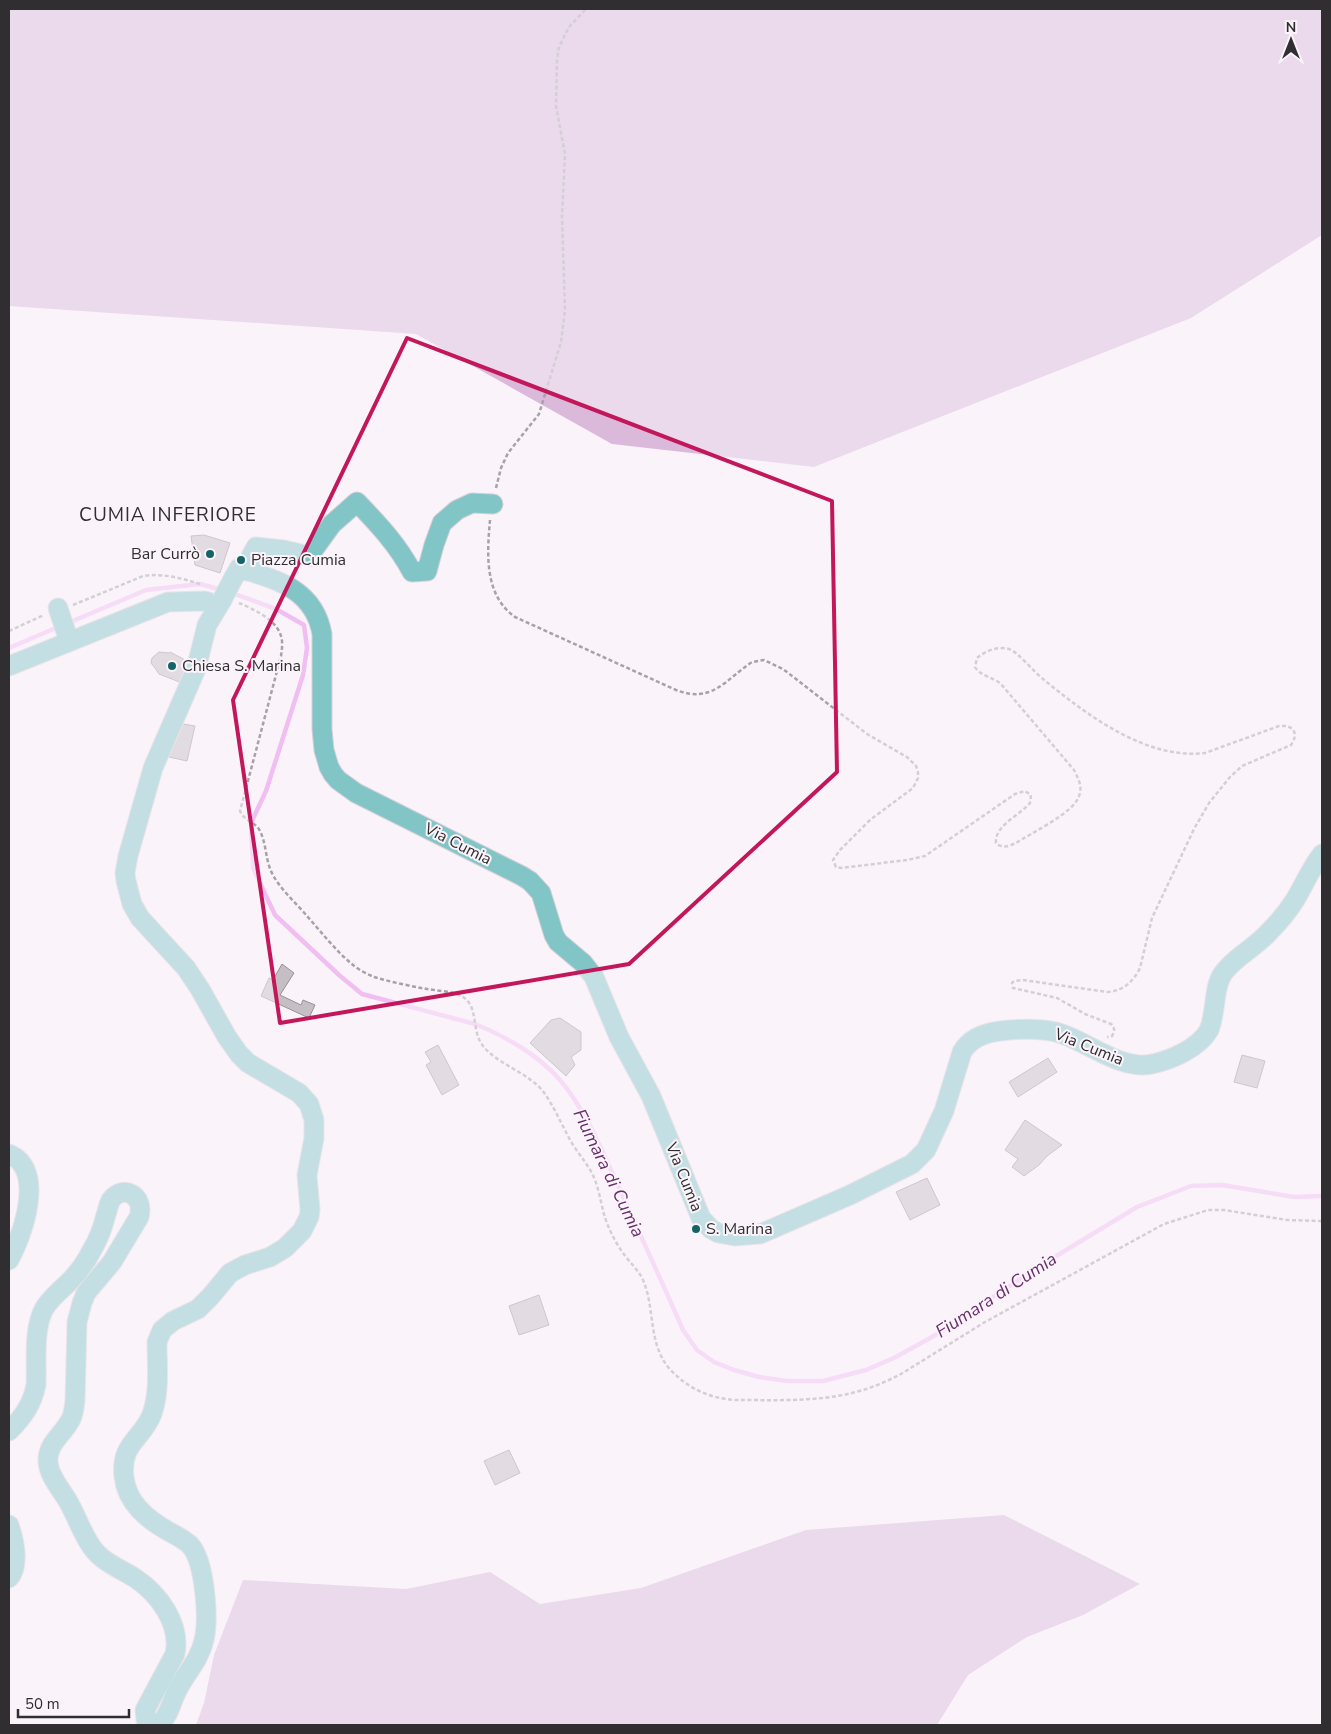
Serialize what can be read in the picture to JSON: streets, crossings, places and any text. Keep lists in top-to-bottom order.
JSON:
{
  "streets": {
    "street": ["Via Cumia"]
  },
  "districts": ["CUMIA INFERIORE"],
  "water": ["Fiumara di Cumia"],
  "places": [
    "Bar Currò",
    "Piazza Cumia",
    "Chiesa S. Marina",
    "S. Marina"
  ],
  "scale_bar": "50 m",
  "north": "top"
}
